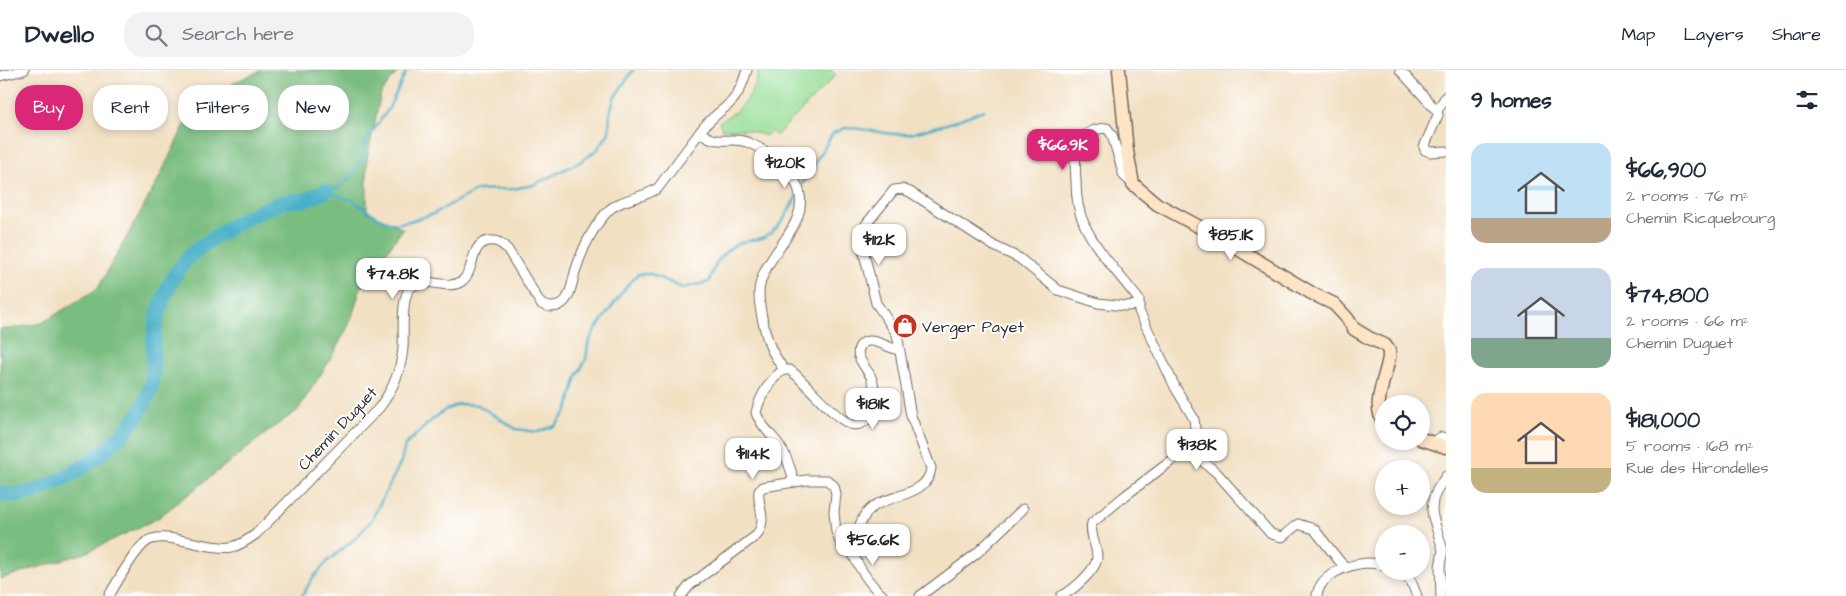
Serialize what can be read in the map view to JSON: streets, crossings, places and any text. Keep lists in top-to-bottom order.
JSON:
{
  "streets": {
    "street": ["Chemin Duguet"]
  },
  "places": {
    "shop": ["Verger Payet"]
  },
  "page": {
    "header": "Dwello",
    "search": "Search here",
    "nav": ["Map", "Layers", "Share"],
    "heading": "9 homes",
    "chip": [
      "Buy",
      "Rent",
      "Filters",
      "New"
    ],
    "price": [
      "$66.9K",
      "$120K",
      "$85.1K",
      "$112K",
      "$74.8K",
      "$181K",
      "$138K",
      "$114K",
      "$56.6K"
    ],
    "list": [
      {
        "name": "$66,900",
        "note": "2 rooms · 76 m² · Chemin Ricquebourg"
      },
      {
        "name": "$74,800",
        "note": "2 rooms · 66 m² · Chemin Duguet"
      },
      {
        "name": "$181,000",
        "note": "5 rooms · 168 m² · Rue des Hirondelles"
      }
    ],
    "map_buttons": ["+", "−"]
  }
}
